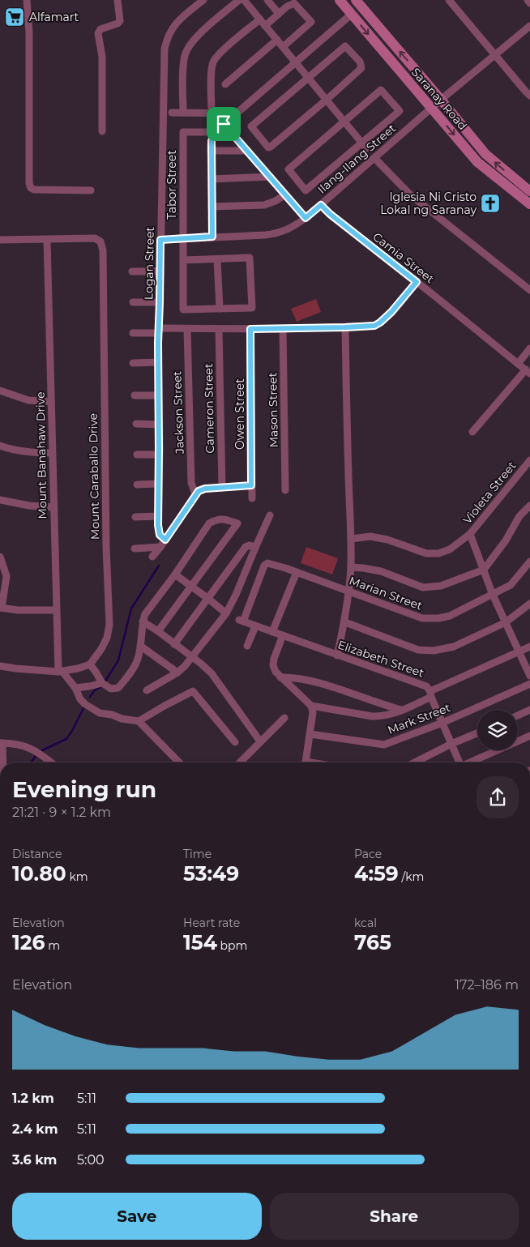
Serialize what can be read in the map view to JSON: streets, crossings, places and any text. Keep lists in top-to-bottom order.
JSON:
{
  "streets": {
    "street": [
      "Saranay Road",
      "Ilang-Ilang Street",
      "Tabor Street",
      "Camia Street",
      "Logan Street",
      "Cameron Street",
      "Mason Street",
      "Jackson Street",
      "Owen Street",
      "Mount Banahaw Drive",
      "Mount Caraballo Drive",
      "Violeta Street",
      "Marian Street",
      "Elizabeth Street",
      "Mark Street"
    ]
  },
  "crossings": [
    ["Saranay Road", "Ilang-Ilang Street"],
    ["Ilang-Ilang Street", "Tabor Street"],
    ["Ilang-Ilang Street", "Camia Street"],
    ["Ilang-Ilang Street", "Logan Street"],
    ["Mount Banahaw Drive", "Mount Caraballo Drive"],
    ["Marian Street", "Elizabeth Street"]
  ],
  "places": {
    "supermarket": ["Alfamart"],
    "church": ["Iglesia Ni Cristo Lokal ng Saranay"]
  },
  "page": {
    "heading": ["Evening run", "21:21 · 9 × 1.2 km"],
    "stats": [
      ["Distance", "10.80 km"],
      ["Time", "53:49"],
      ["Pace", "4:59 /km"],
      ["Elevation", "126 m"],
      ["Heart rate", "154 bpm"],
      ["kcal", "765"]
    ],
    "chart": ["Elevation", "172–186 m"],
    "list": [
      {
        "name": "1.2 km",
        "note": "5:11"
      },
      {
        "name": "2.4 km",
        "note": "5:11"
      },
      {
        "name": "3.6 km",
        "note": "5:00"
      }
    ],
    "buttons": ["Save", "Share"]
  }
}
